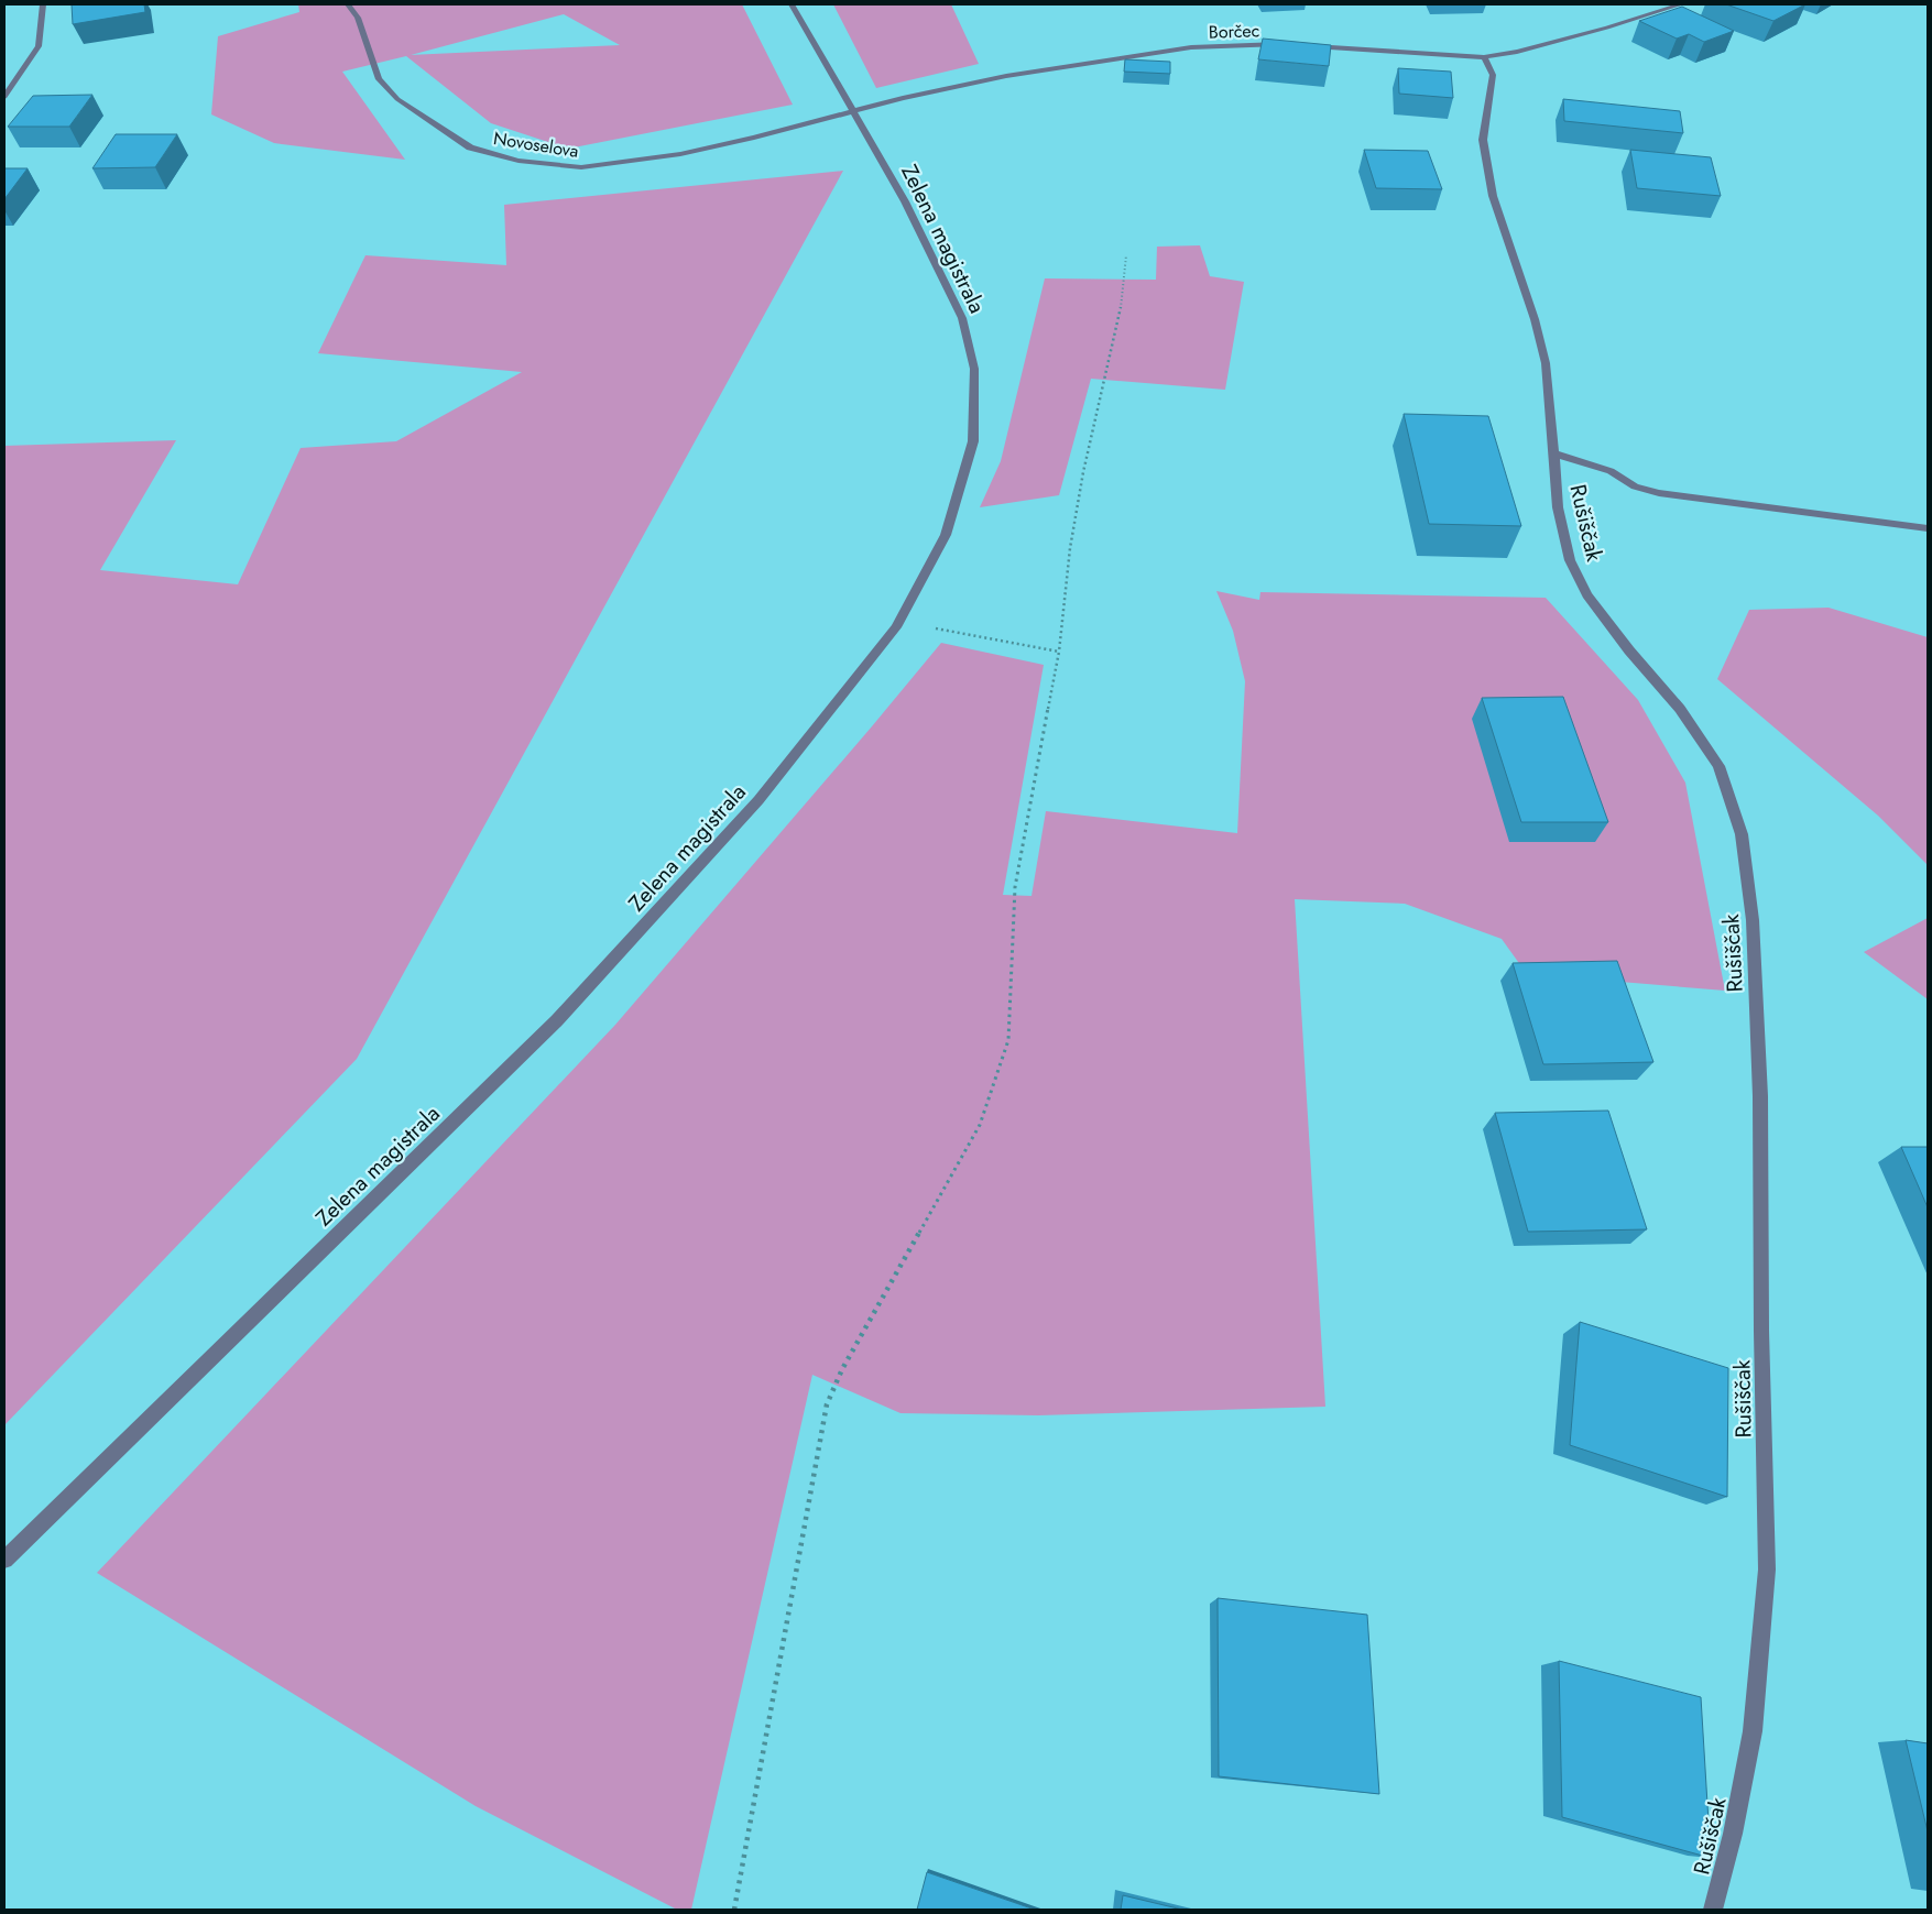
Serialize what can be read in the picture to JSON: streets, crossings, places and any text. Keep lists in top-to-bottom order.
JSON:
{
  "streets": {
    "street": [
      "Borčec",
      "Novoselova",
      "Zelena magistrala",
      "Rušiščak"
    ]
  },
  "crossings": [
    ["Borčec", "Novoselova"],
    ["Borčec", "Zelena magistrala"],
    ["Novoselova", "Zelena magistrala"]
  ]
}
